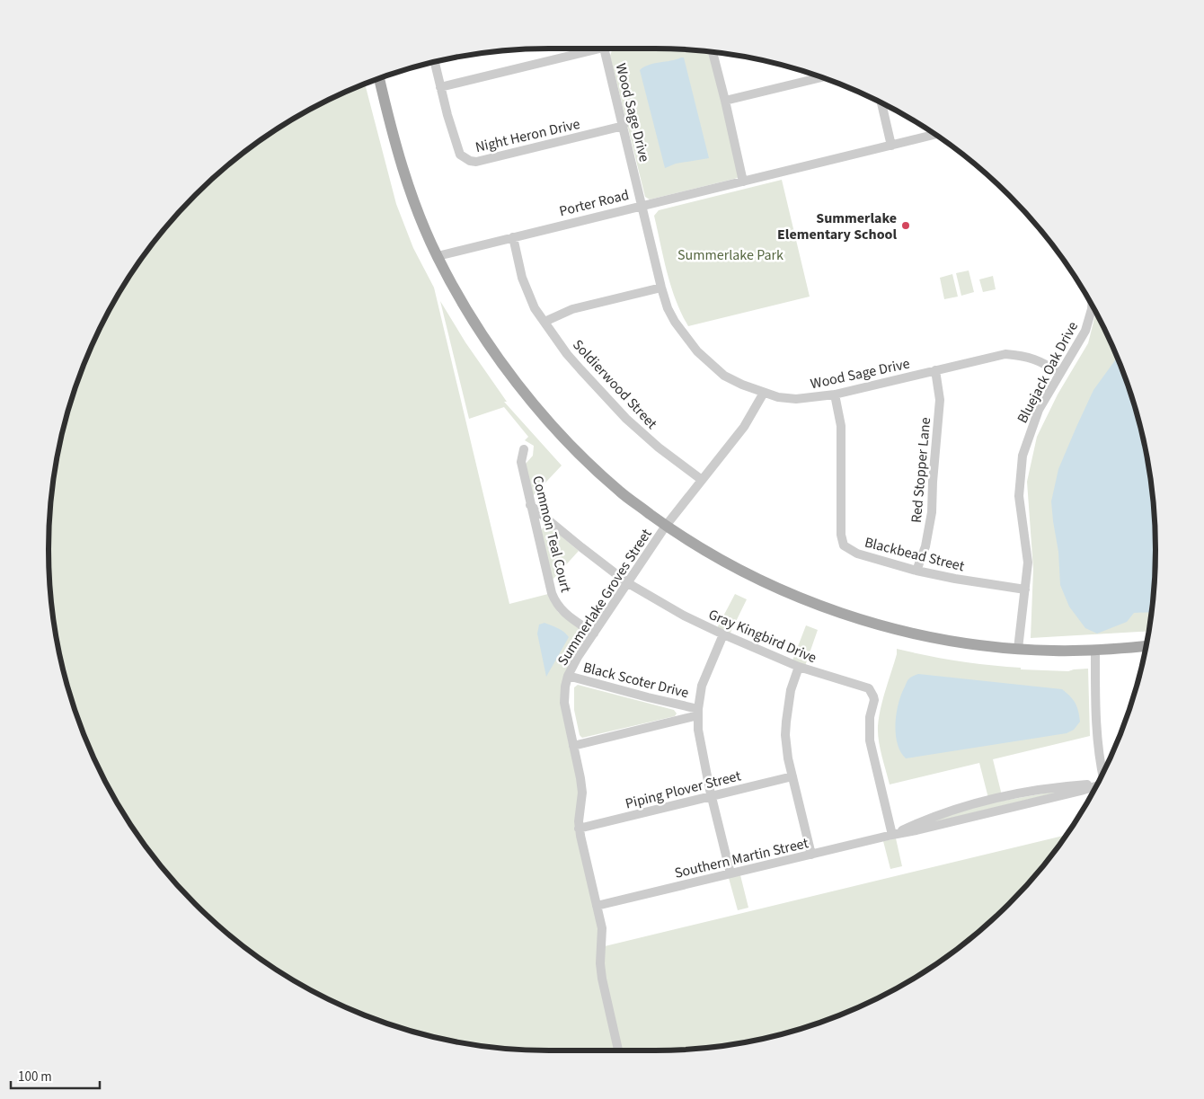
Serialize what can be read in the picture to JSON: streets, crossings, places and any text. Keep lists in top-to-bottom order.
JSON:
{
  "streets": {
    "street": [
      "Wood Sage Drive",
      "Night Heron Drive",
      "Porter Road",
      "Bluejack Oak Drive",
      "Soldierwood Street",
      "Red Stopper Lane",
      "Common Teal Court",
      "Blackbead Street",
      "Summerlake Groves Street",
      "Gray Kingbird Drive",
      "Black Scoter Drive",
      "Piping Plover Street",
      "Southern Martin Street"
    ]
  },
  "crossings": [
    ["Wood Sage Drive", "Night Heron Drive"],
    ["Wood Sage Drive", "Porter Road"],
    ["Wood Sage Drive", "Bluejack Oak Drive"],
    ["Wood Sage Drive", "Red Stopper Lane"],
    ["Wood Sage Drive", "Blackbead Street"],
    ["Wood Sage Drive", "Summerlake Groves Street"],
    ["Porter Road", "Soldierwood Street"],
    ["Bluejack Oak Drive", "Blackbead Street"],
    ["Soldierwood Street", "Summerlake Groves Street"],
    ["Red Stopper Lane", "Blackbead Street"],
    ["Common Teal Court", "Summerlake Groves Street"],
    ["Common Teal Court", "Gray Kingbird Drive"],
    ["Summerlake Groves Street", "Gray Kingbird Drive"],
    ["Summerlake Groves Street", "Black Scoter Drive"],
    ["Summerlake Groves Street", "Piping Plover Street"],
    ["Summerlake Groves Street", "Southern Martin Street"],
    ["Gray Kingbird Drive", "Southern Martin Street"]
  ],
  "parks": ["Summerlake Park"],
  "places": ["Summerlake Elementary School"],
  "scale_bar": "100 m"
}
